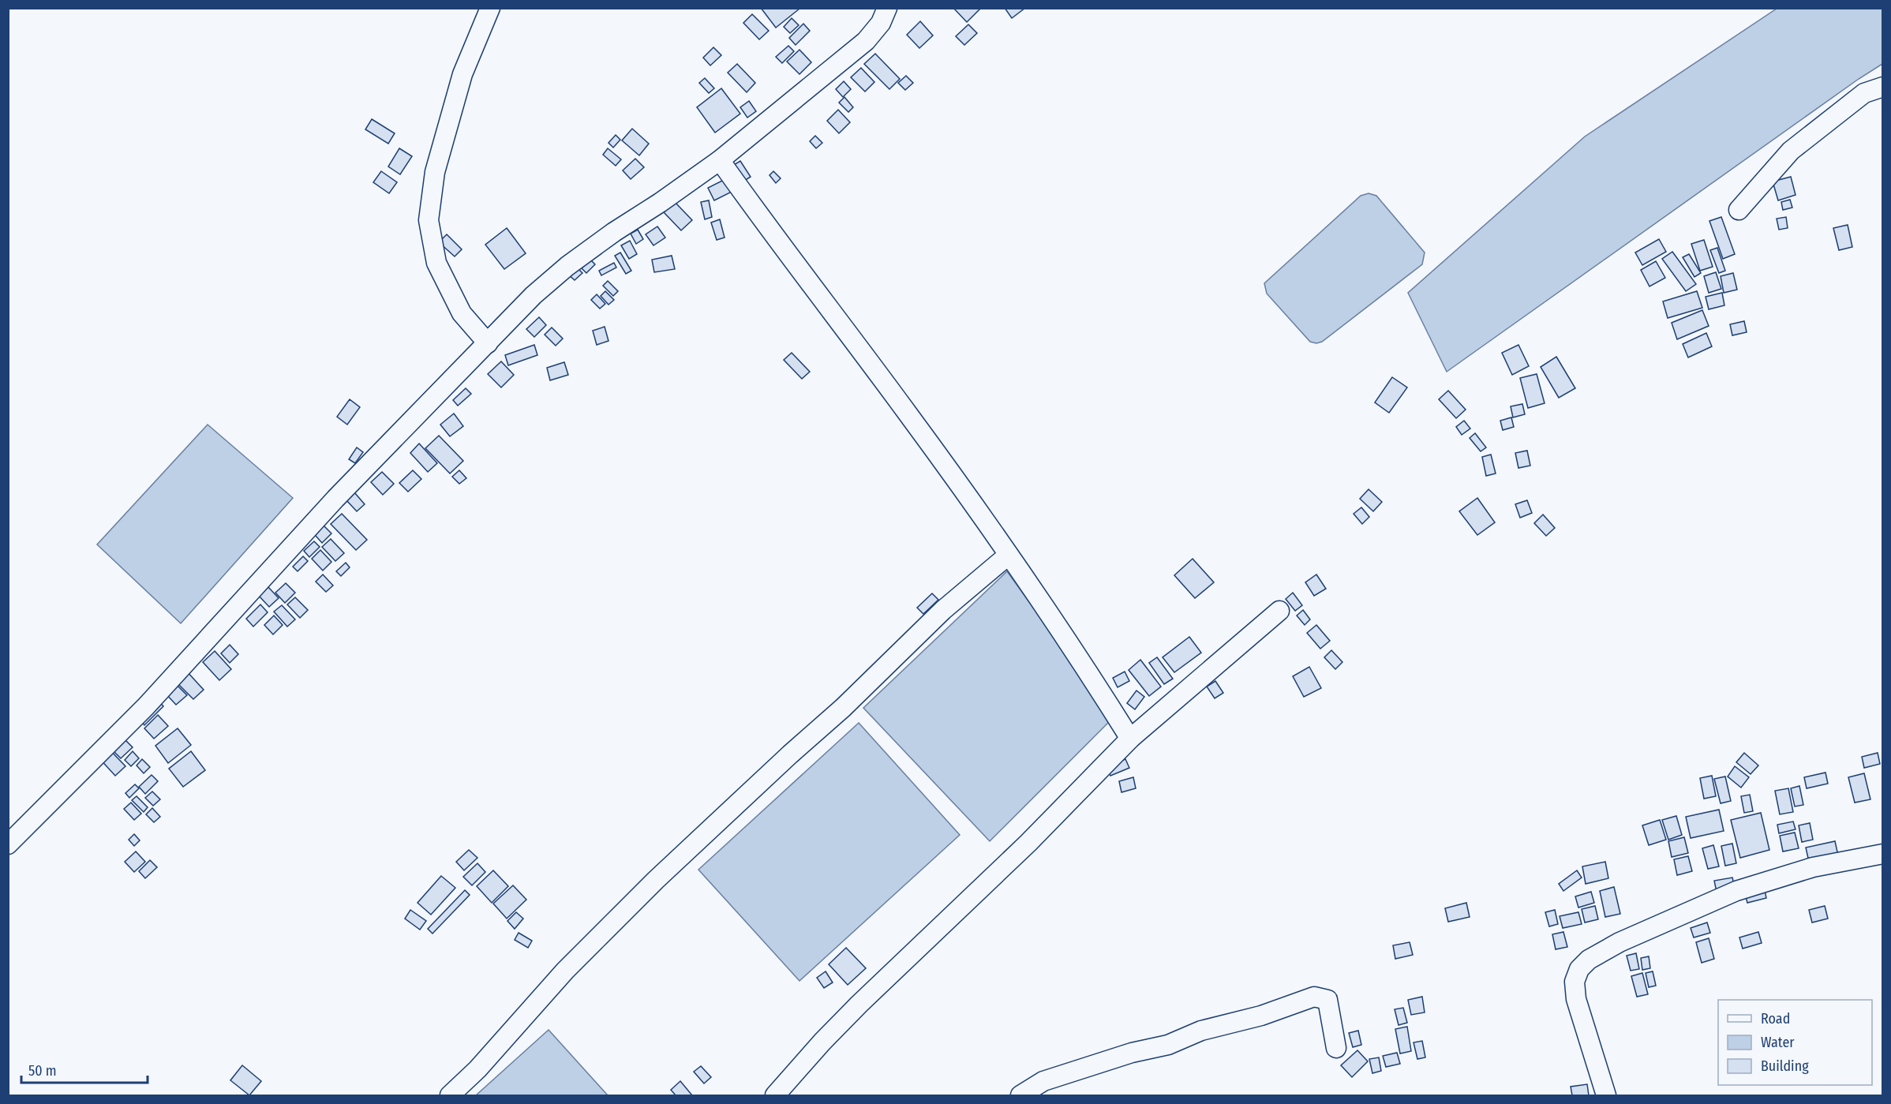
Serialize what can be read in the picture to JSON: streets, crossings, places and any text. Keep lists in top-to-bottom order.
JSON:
{
  "legend": ["Road", "Water", "Building"],
  "scale_bar": "50 m"
}
